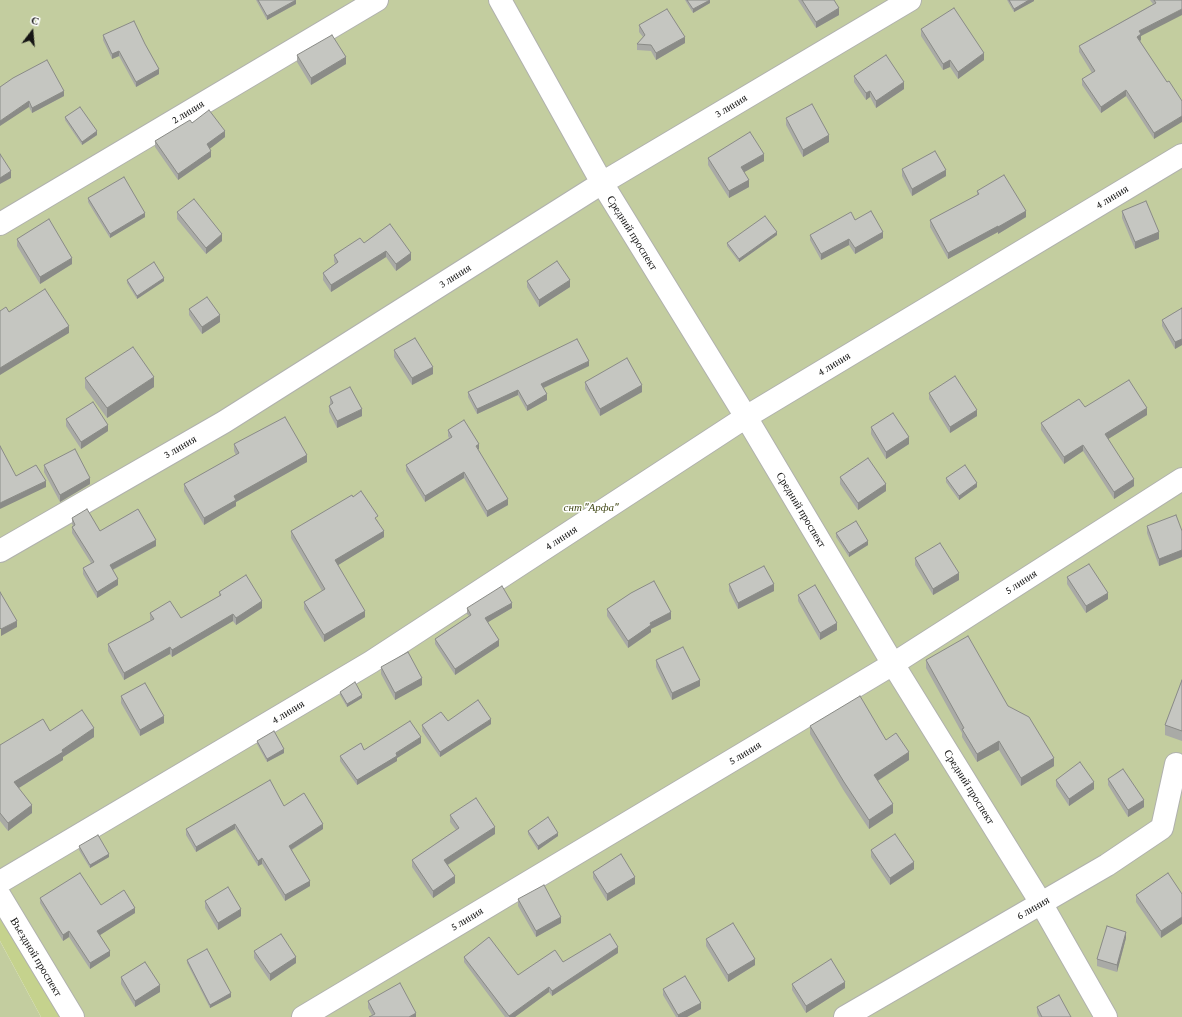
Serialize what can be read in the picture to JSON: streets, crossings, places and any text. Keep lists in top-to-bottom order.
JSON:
{
  "streets": {
    "street": [
      "3 линия",
      "2 линия",
      "4 линия",
      "Средний проспект",
      "5 линия",
      "6 линия",
      "Въездной проспект"
    ]
  },
  "crossings": [
    ["3 линия", "Средний проспект"],
    ["4 линия", "Средний проспект"],
    ["Средний проспект", "5 линия"],
    ["Средний проспект", "6 линия"]
  ],
  "parks": ["снт \"Арфа\""],
  "north": "top"
}
